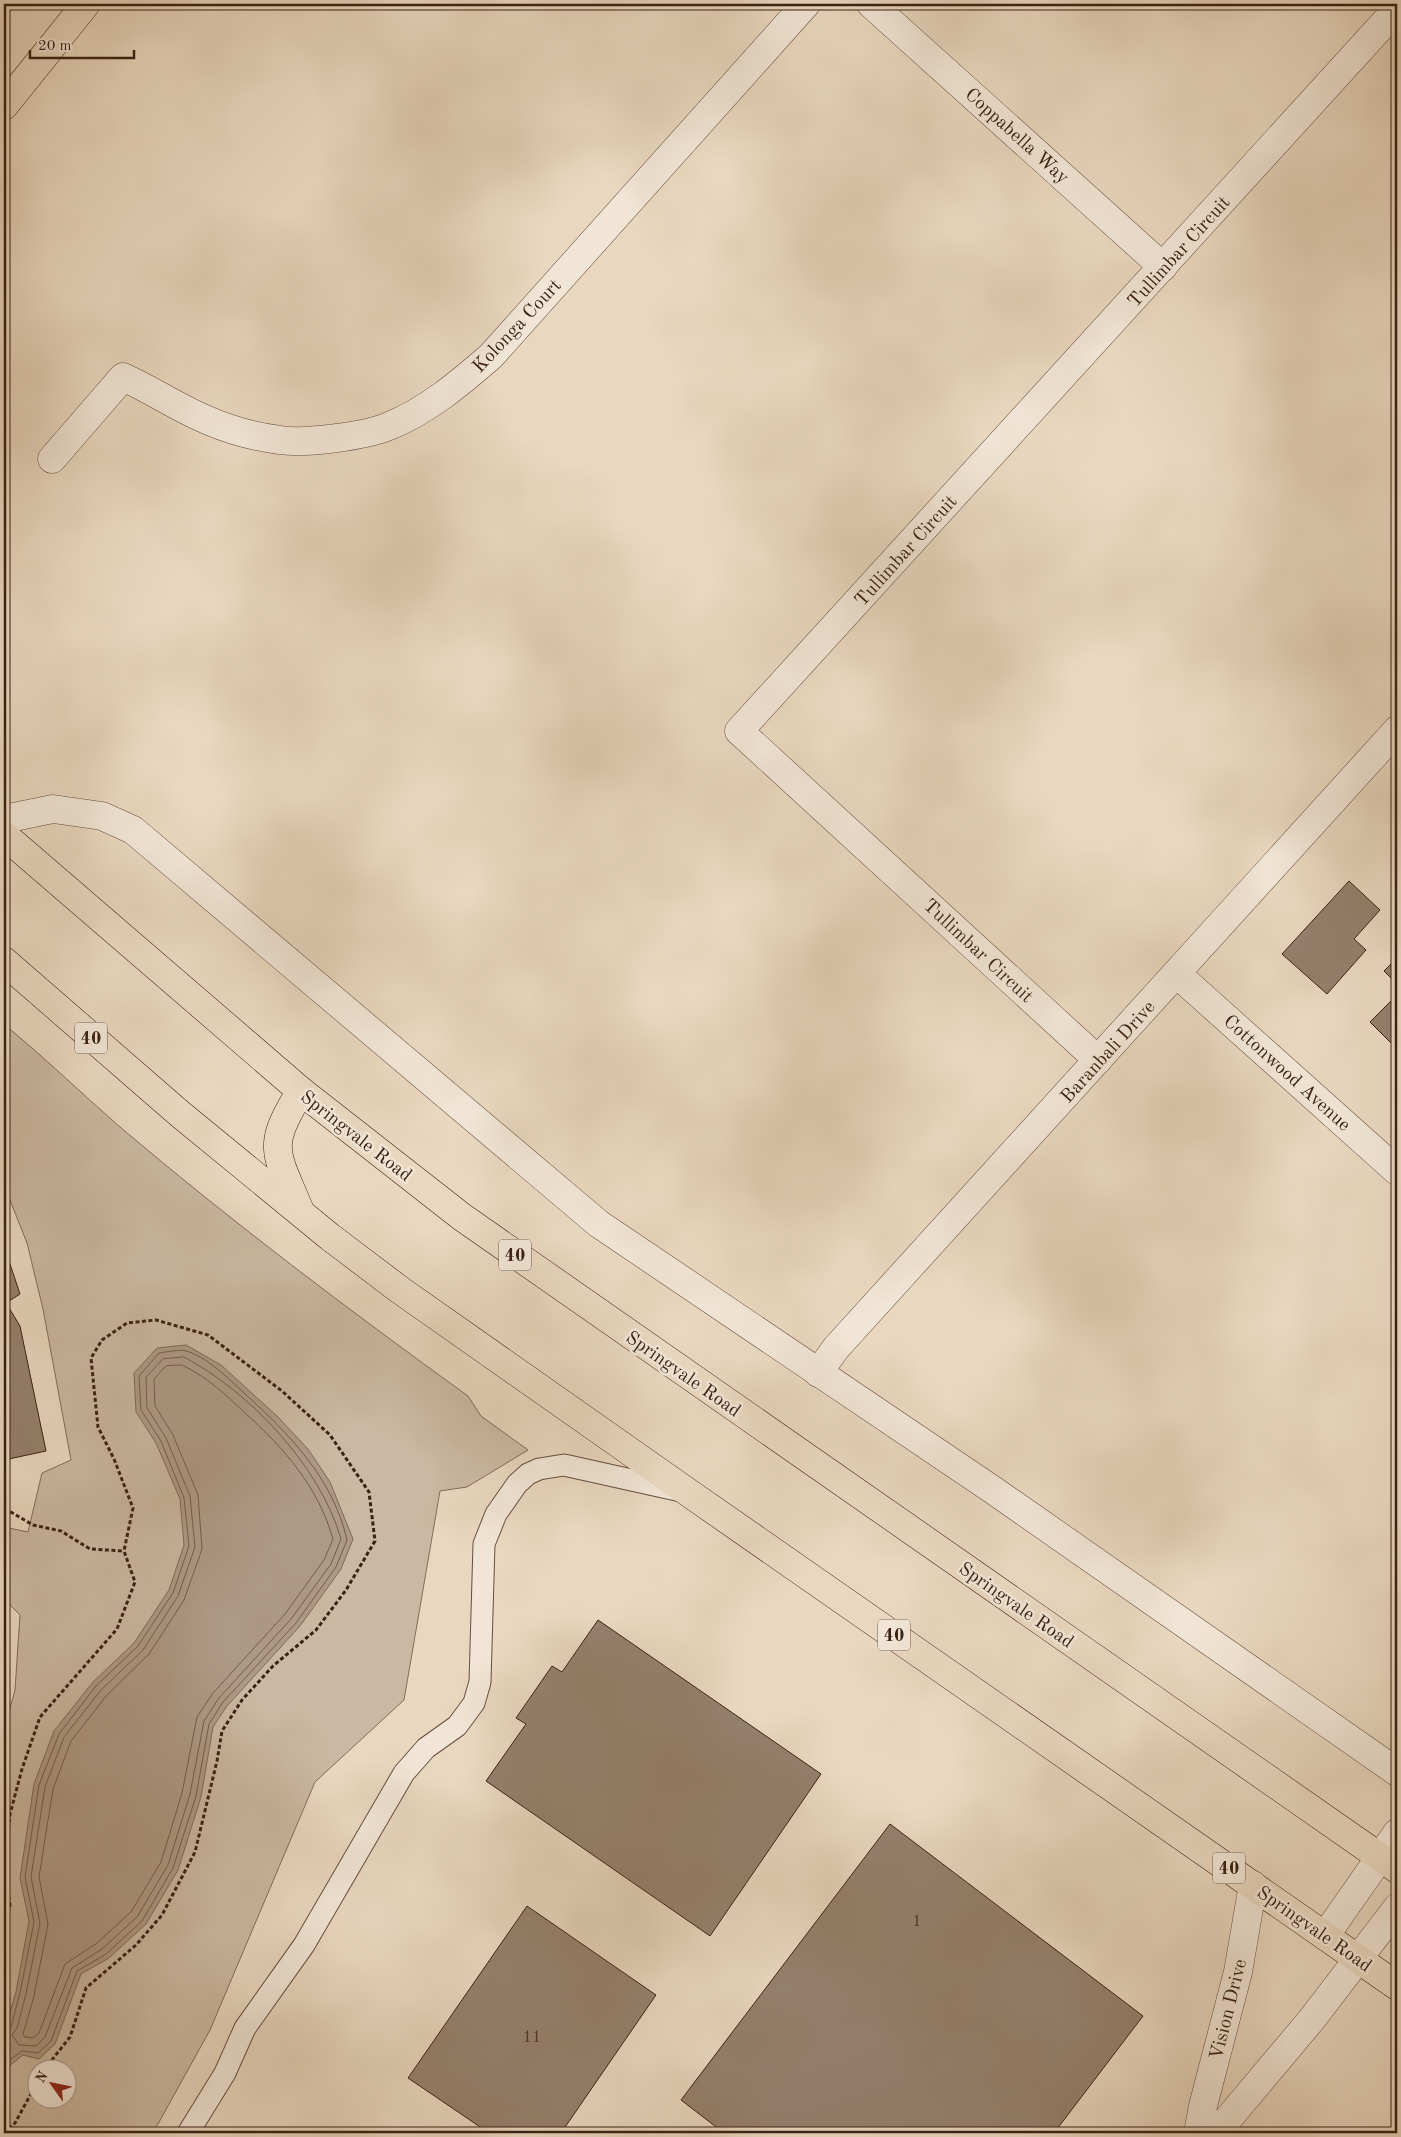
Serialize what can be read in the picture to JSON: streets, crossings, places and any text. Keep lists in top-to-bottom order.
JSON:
{
  "streets": {
    "highway": ["40", "Springvale Road"],
    "street": [
      "Coppabella Way",
      "Tullimbar Circuit",
      "Kolonga Court",
      "Baranbali Drive",
      "Cottonwood Avenue",
      "Vision Drive"
    ]
  },
  "crossings": [
    ["Coppabella Way", "Tullimbar Circuit"],
    ["Tullimbar Circuit", "Baranbali Drive"],
    ["Baranbali Drive", "Cottonwood Avenue"],
    ["Springvale Road", "Vision Drive"]
  ],
  "house_numbers": ["1", "11"],
  "scale_bar": "20 m",
  "north": "top left"
}
